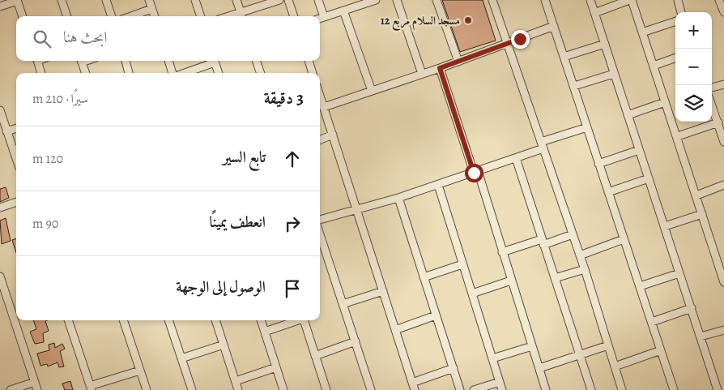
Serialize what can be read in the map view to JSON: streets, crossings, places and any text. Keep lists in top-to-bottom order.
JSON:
{
  "places": ["مسجد السلام مربع 12"],
  "page": {
    "map_buttons": ["+", "−"],
    "search": "ابحث هنا",
    "heading": ["3 دقيقة", "سيرًا · 210 m"],
    "list": [
      ["تابع السير", "120 m"],
      ["انعطف يمينًا", "90 m"],
      "الوصول إلى الوجهة"
    ]
  }
}
